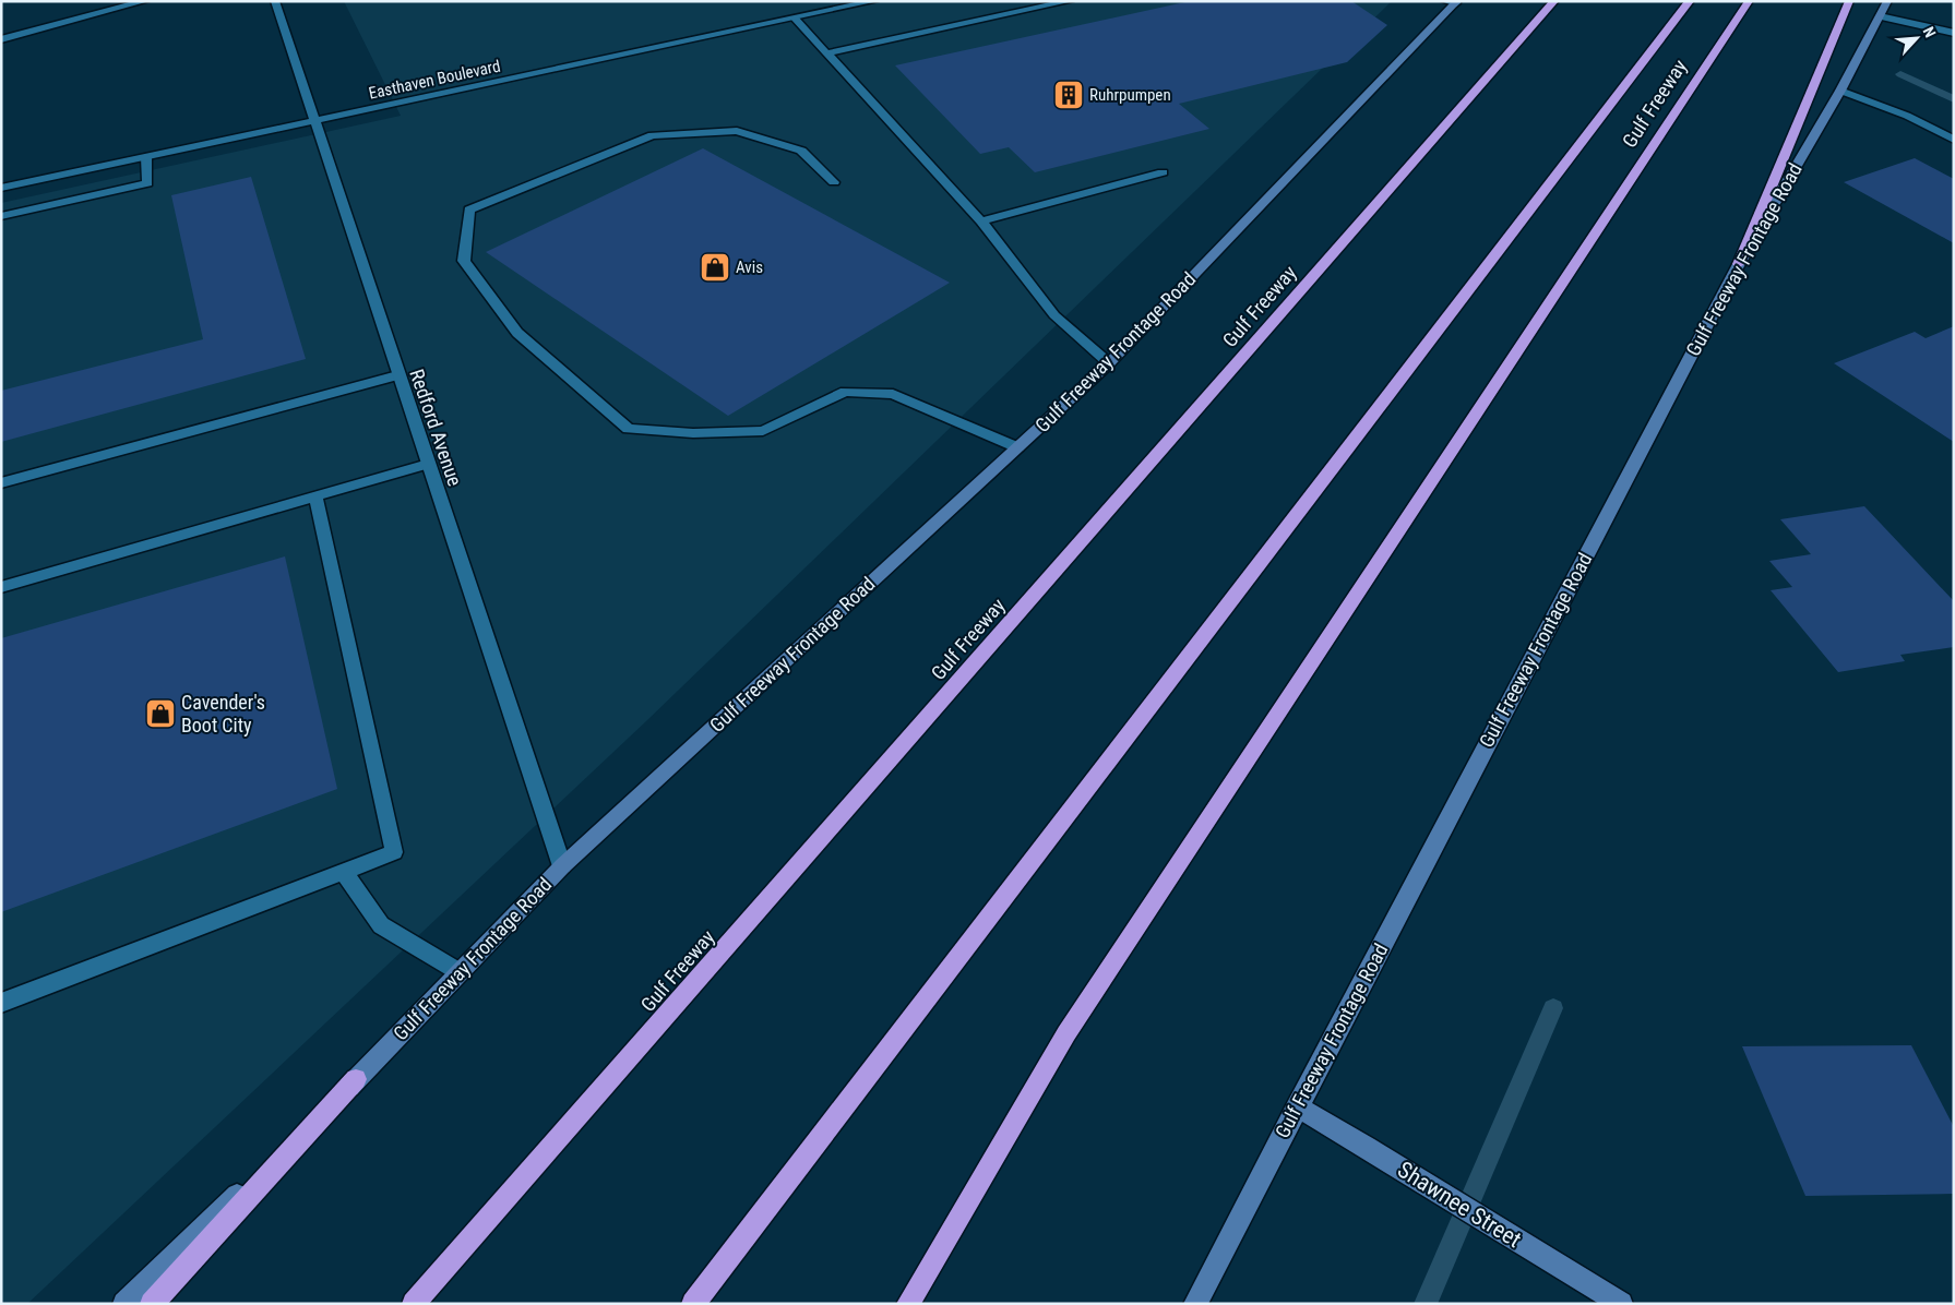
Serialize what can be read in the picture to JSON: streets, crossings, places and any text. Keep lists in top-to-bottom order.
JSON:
{
  "streets": {
    "highway": ["Gulf Freeway"],
    "main road": ["Gulf Freeway Frontage Road", "Shawnee Street"],
    "street": ["Easthaven Boulevard", "Redford Avenue"]
  },
  "crossings": [
    ["Easthaven Boulevard", "Redford Avenue"],
    ["Gulf Freeway Frontage Road", "Redford Avenue"],
    ["Gulf Freeway Frontage Road", "Shawnee Street"]
  ],
  "places": {
    "building": ["Ruhrpumpen"],
    "shop": ["Avis", "Cavender's Boot City"]
  },
  "north": "top right"
}
